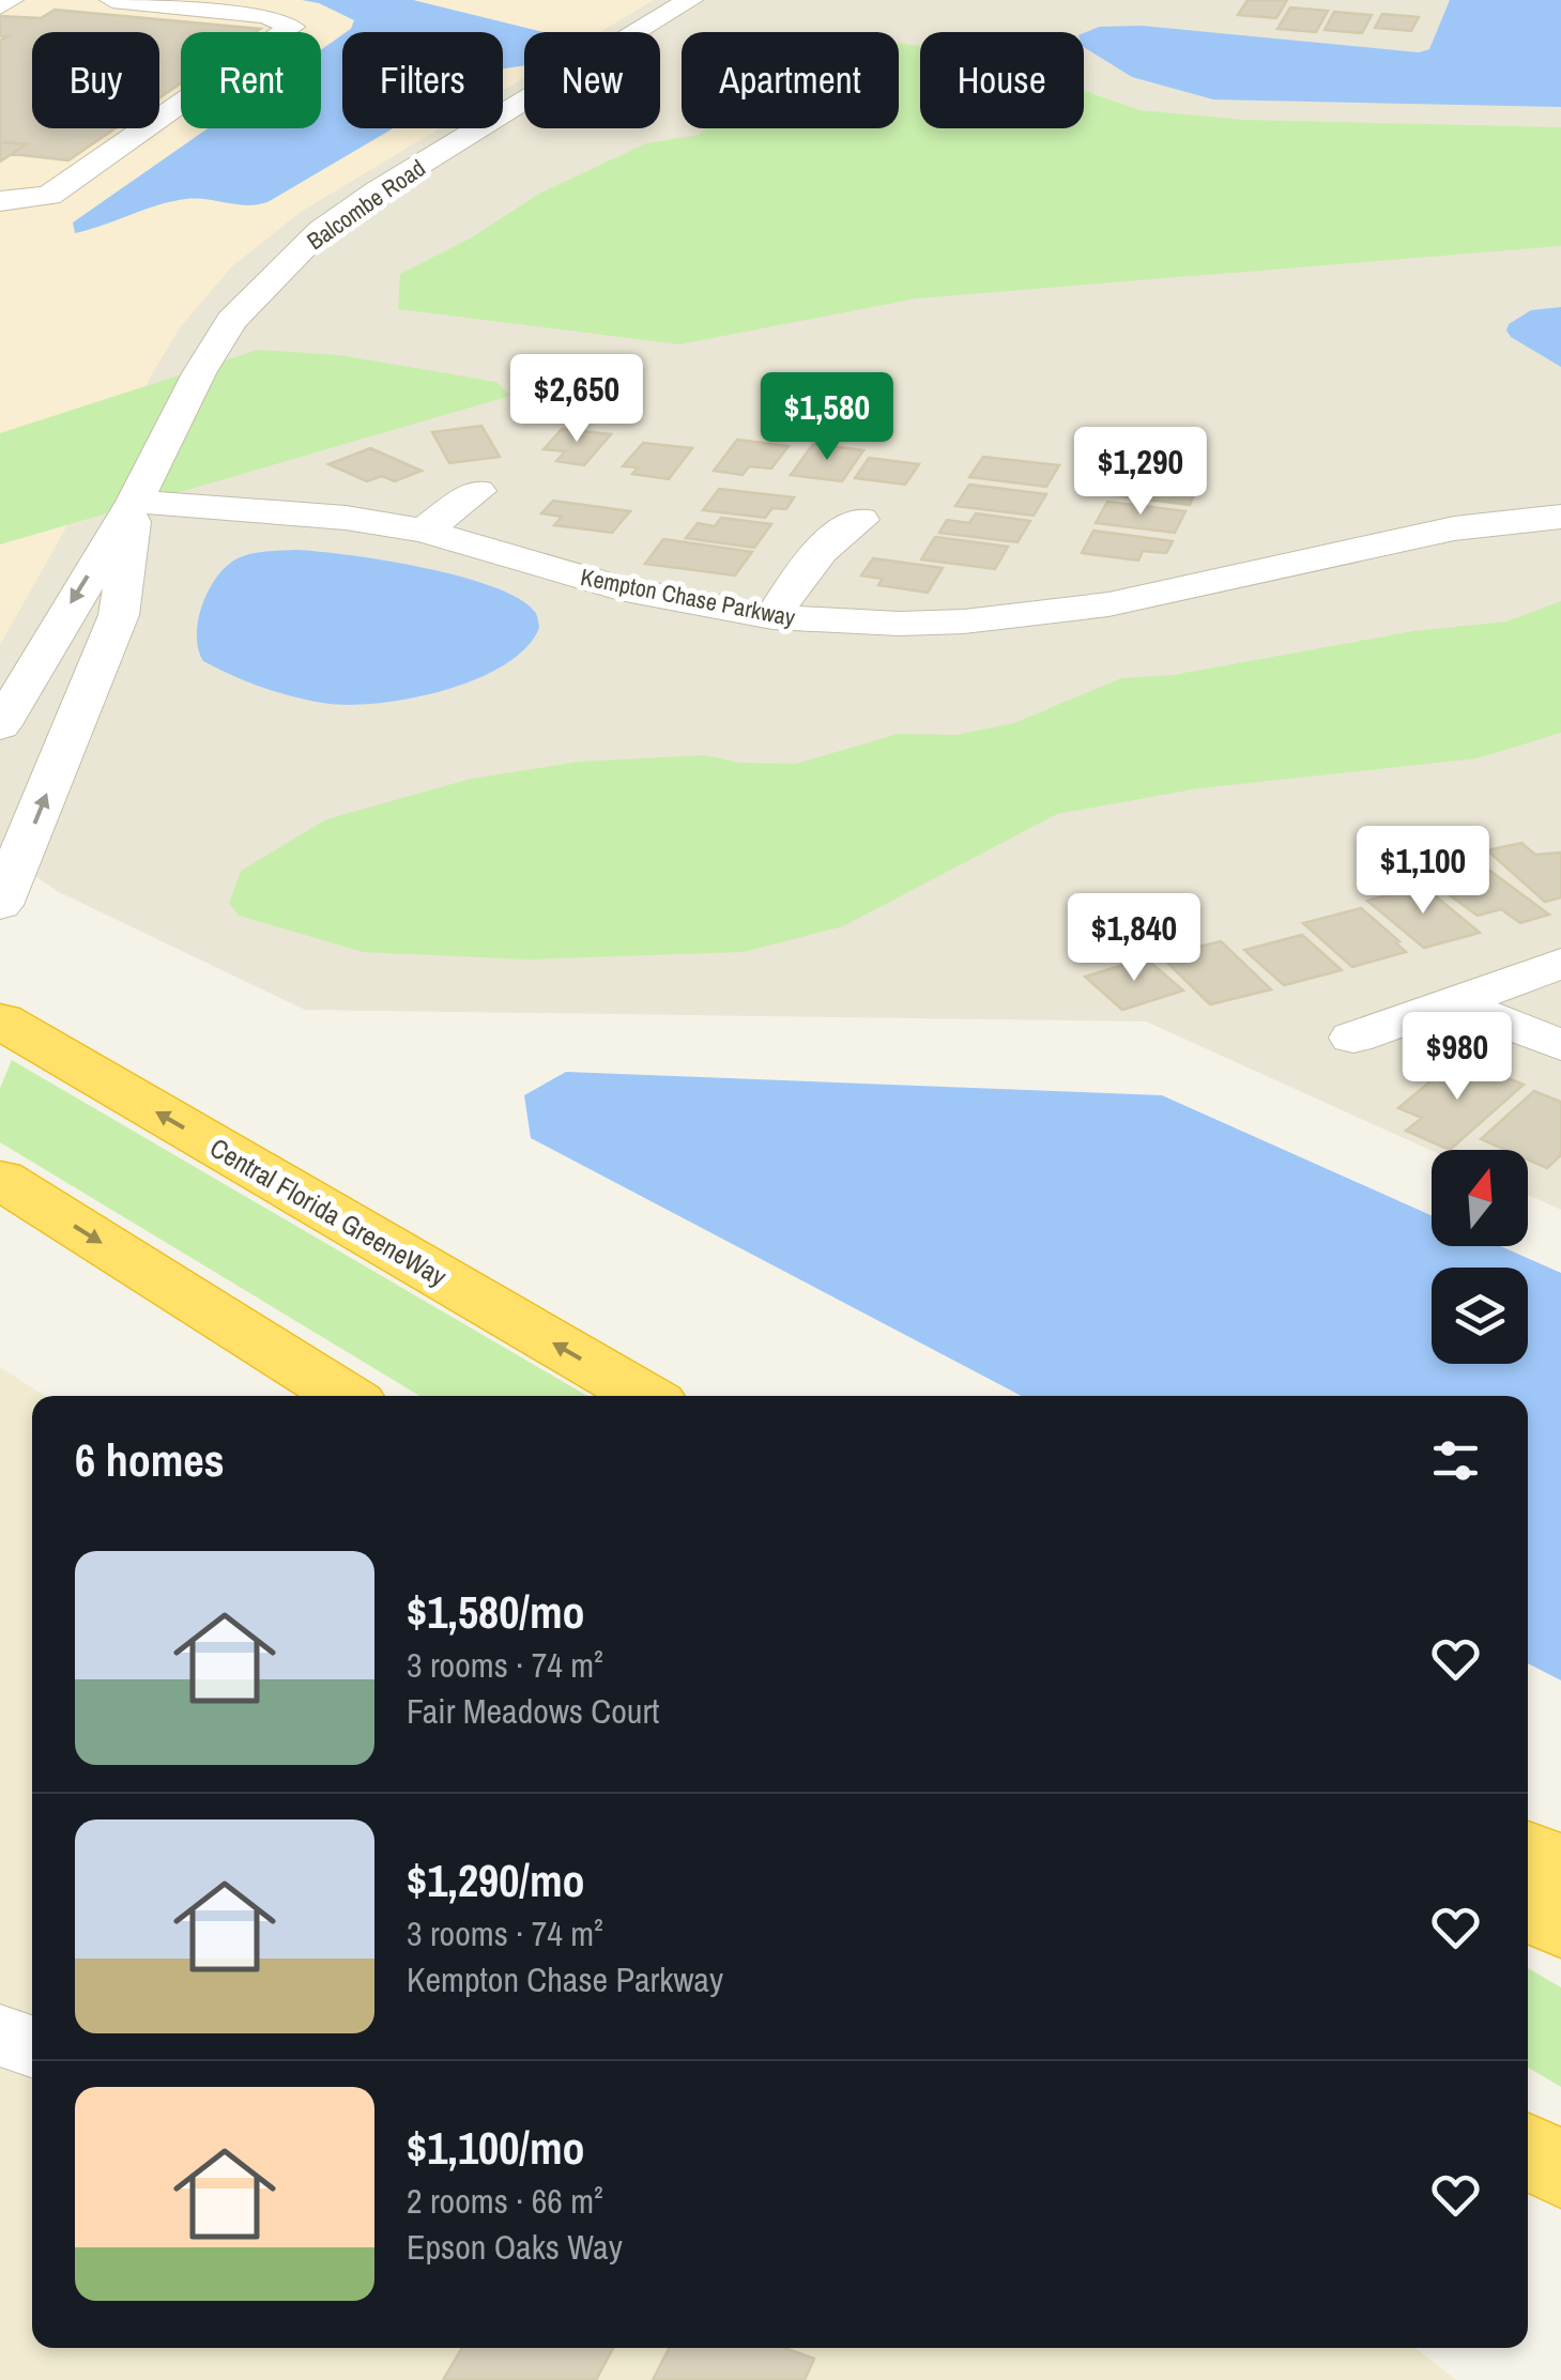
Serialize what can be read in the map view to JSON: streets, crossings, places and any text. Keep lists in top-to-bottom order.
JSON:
{
  "streets": {
    "highway": ["Central Florida GreeneWay"],
    "street": ["Balcombe Road", "Kempton Chase Parkway"]
  },
  "crossings": [
    ["Balcombe Road", "Kempton Chase Parkway"]
  ],
  "north": "top",
  "page": {
    "chip": [
      "Buy",
      "Rent",
      "Filters",
      "New",
      "Apartment",
      "House"
    ],
    "price": [
      "$2,650",
      "$1,580",
      "$1,290",
      "$1,100",
      "$1,840",
      "$980"
    ],
    "heading": "6 homes",
    "list": [
      {
        "name": "$1,580/mo",
        "note": "3 rooms · 74 m² · Fair Meadows Court"
      },
      {
        "name": "$1,290/mo",
        "note": "3 rooms · 74 m² · Kempton Chase Parkway"
      },
      {
        "name": "$1,100/mo",
        "note": "2 rooms · 66 m² · Epson Oaks Way"
      }
    ]
  }
}
